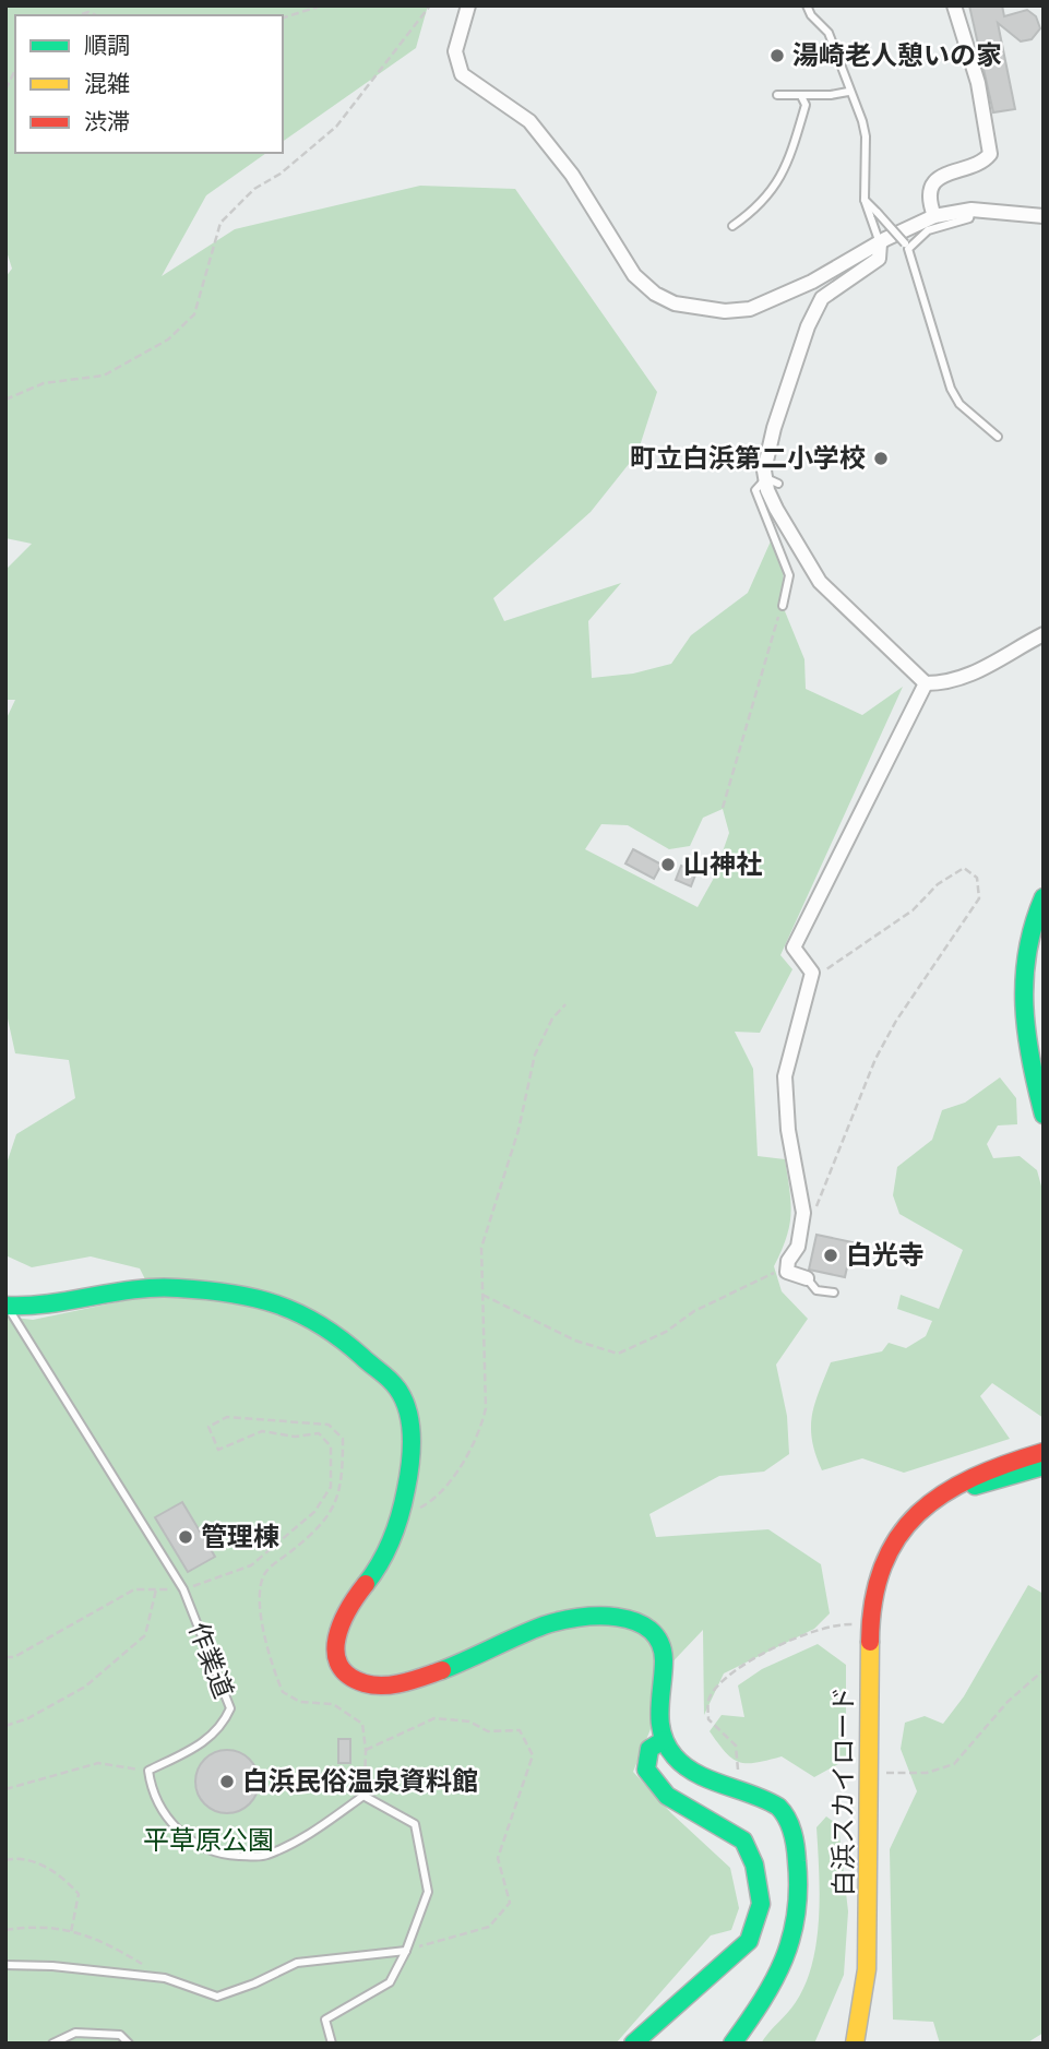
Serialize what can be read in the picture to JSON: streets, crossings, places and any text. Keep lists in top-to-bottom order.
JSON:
{
  "streets": {
    "street": ["白浜スカイロード"],
    "lane": ["作業道"]
  },
  "parks": ["平草原公園"],
  "places": [
    "湯崎老人憩いの家",
    "町立白浜第二小学校",
    "山神社",
    "白光寺",
    "管理棟",
    "白浜民俗温泉資料館"
  ],
  "legend": ["順調", "混雑", "渋滞"]
}
